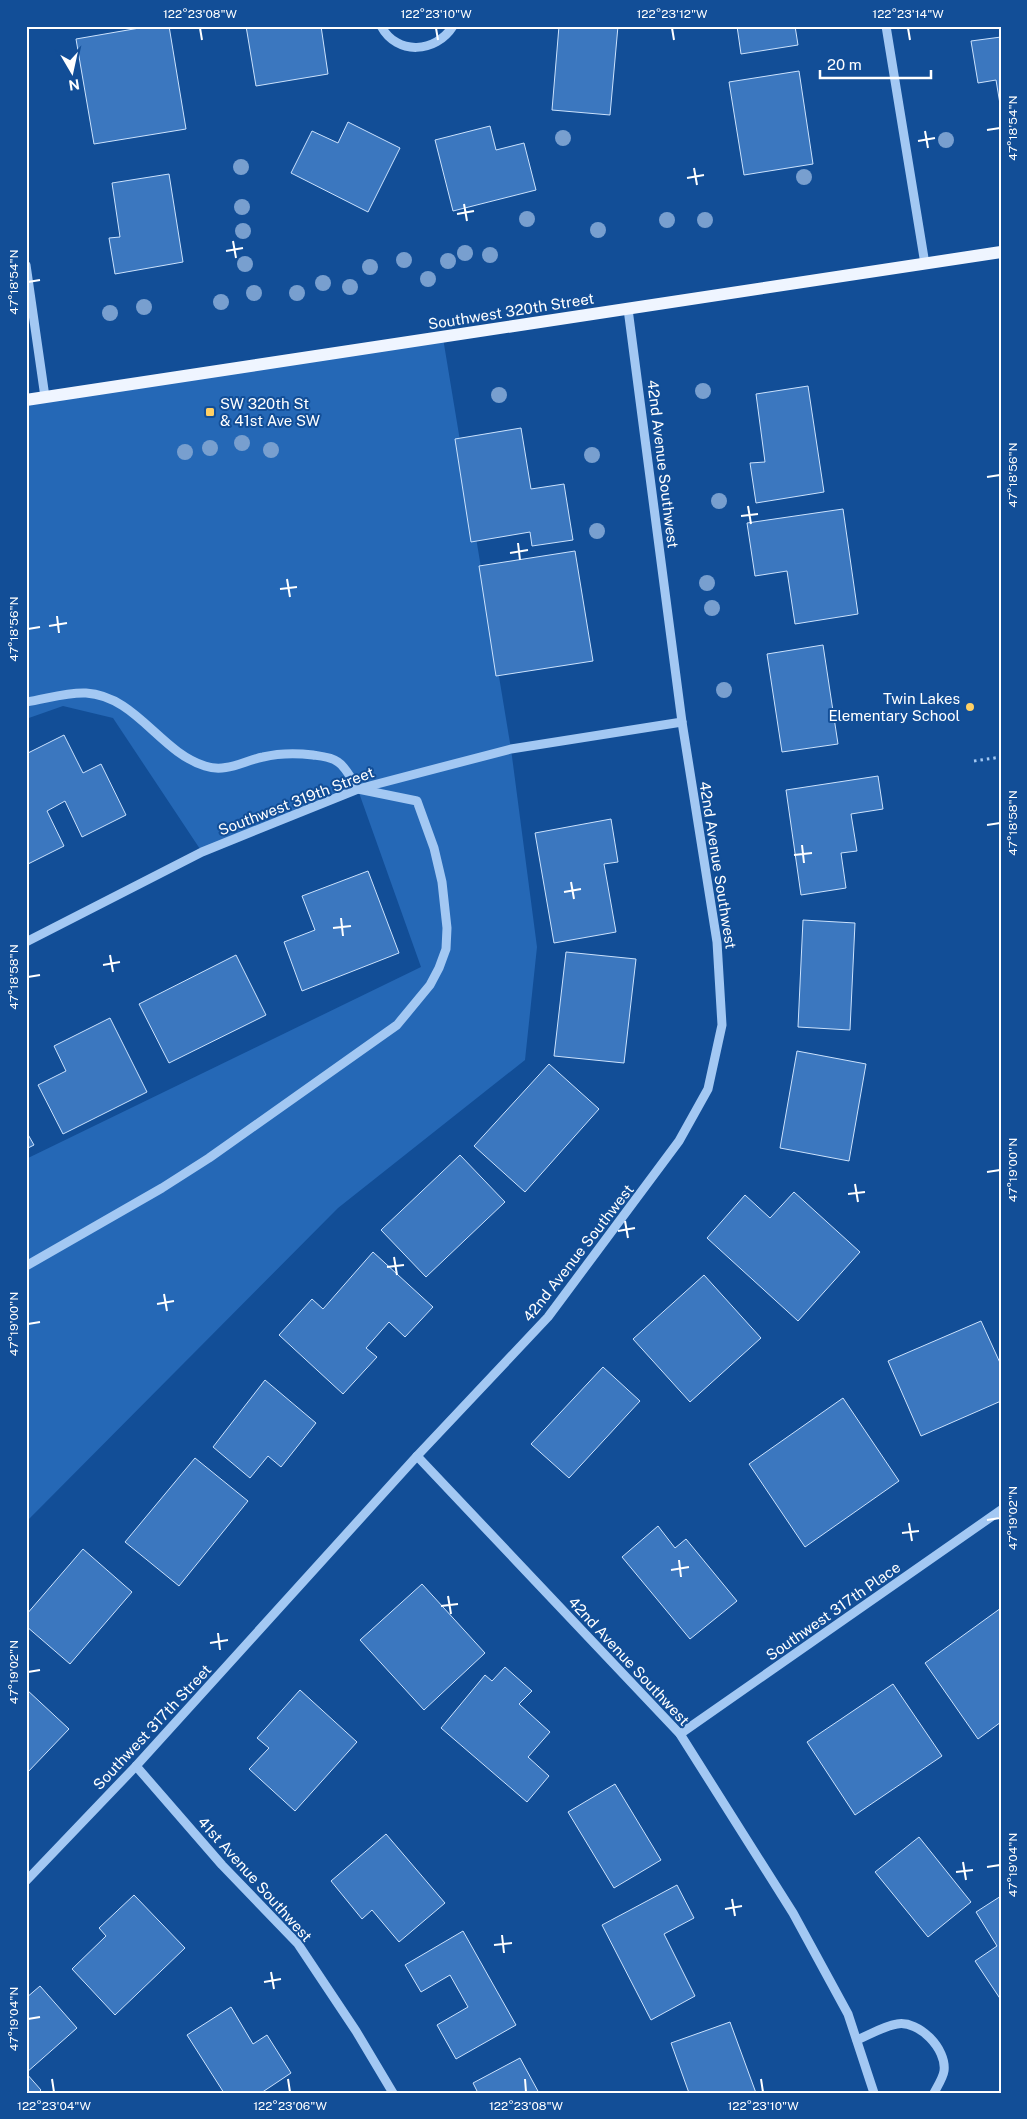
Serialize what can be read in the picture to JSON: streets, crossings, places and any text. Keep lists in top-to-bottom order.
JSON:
{
  "streets": {
    "main road": ["Southwest 320th Street"],
    "street": [
      "42nd Avenue Southwest",
      "Southwest 319th Street",
      "Southwest 317th Place",
      "Southwest 317th Street",
      "41st Avenue Southwest"
    ]
  },
  "crossings": [
    ["Southwest 320th Street", "42nd Avenue Southwest"],
    ["42nd Avenue Southwest", "Southwest 319th Street"],
    ["42nd Avenue Southwest", "Southwest 317th Place"],
    ["42nd Avenue Southwest", "Southwest 317th Street"],
    ["Southwest 317th Street", "41st Avenue Southwest"]
  ],
  "places": {
    "transit": ["SW 320th St & 41st Ave SW"],
    "other": ["Twin Lakes Elementary School"]
  },
  "scale_bar": "20 m",
  "north": "bottom",
  "coordinates": [
    "122°23'08\"W",
    "122°23'10\"W",
    "122°23'12\"W",
    "122°23'14\"W",
    "47°18'54\"N",
    "47°18'56\"N",
    "47°18'58\"N",
    "47°19'00\"N",
    "47°19'02\"N",
    "47°19'04\"N",
    "122°23'04\"W",
    "122°23'06\"W"
  ]
}
